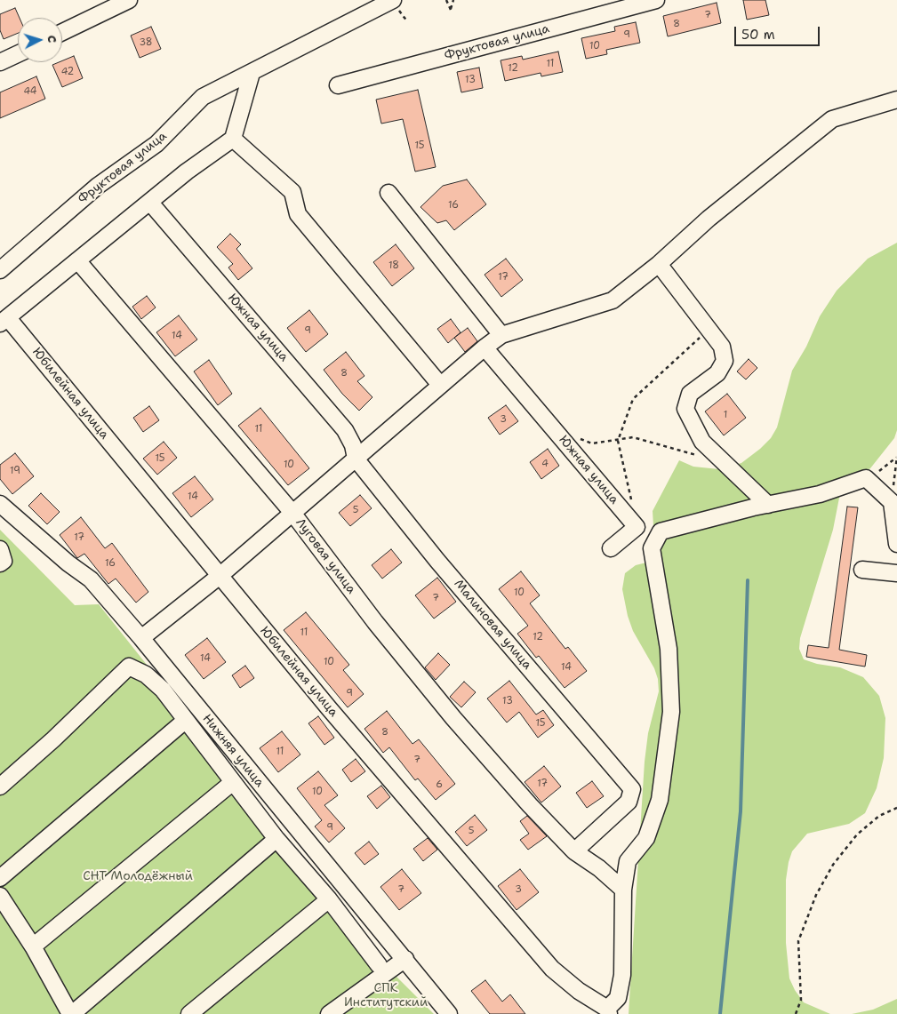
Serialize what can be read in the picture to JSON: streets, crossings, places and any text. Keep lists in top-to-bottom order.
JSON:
{
  "streets": {
    "street": [
      "Фруктовая улица",
      "Южная улица",
      "Юбилейная улица",
      "Луговая улица",
      "Малиновая улица",
      "Нижняя улица"
    ]
  },
  "crossings": [
    ["Южная улица", "Малиновая улица"],
    ["Луговая улица", "Малиновая улица"]
  ],
  "parks": ["СНТ Молодёжный", "СПК Институтский"],
  "house_numbers": [
    "7",
    "8",
    "9",
    "38",
    "10",
    "11",
    "12",
    "42",
    "13",
    "44",
    "15",
    "16",
    "18",
    "17",
    "9",
    "14",
    "8",
    "1",
    "3",
    "11",
    "15",
    "4",
    "10",
    "19",
    "14",
    "5",
    "17",
    "16",
    "10",
    "7",
    "11",
    "12",
    "14",
    "10",
    "14",
    "9",
    "13",
    "15",
    "8",
    "11",
    "7",
    "17",
    "6",
    "10",
    "9",
    "5",
    "7",
    "3"
  ],
  "scale_bar": "50 m",
  "north": "right"
}
